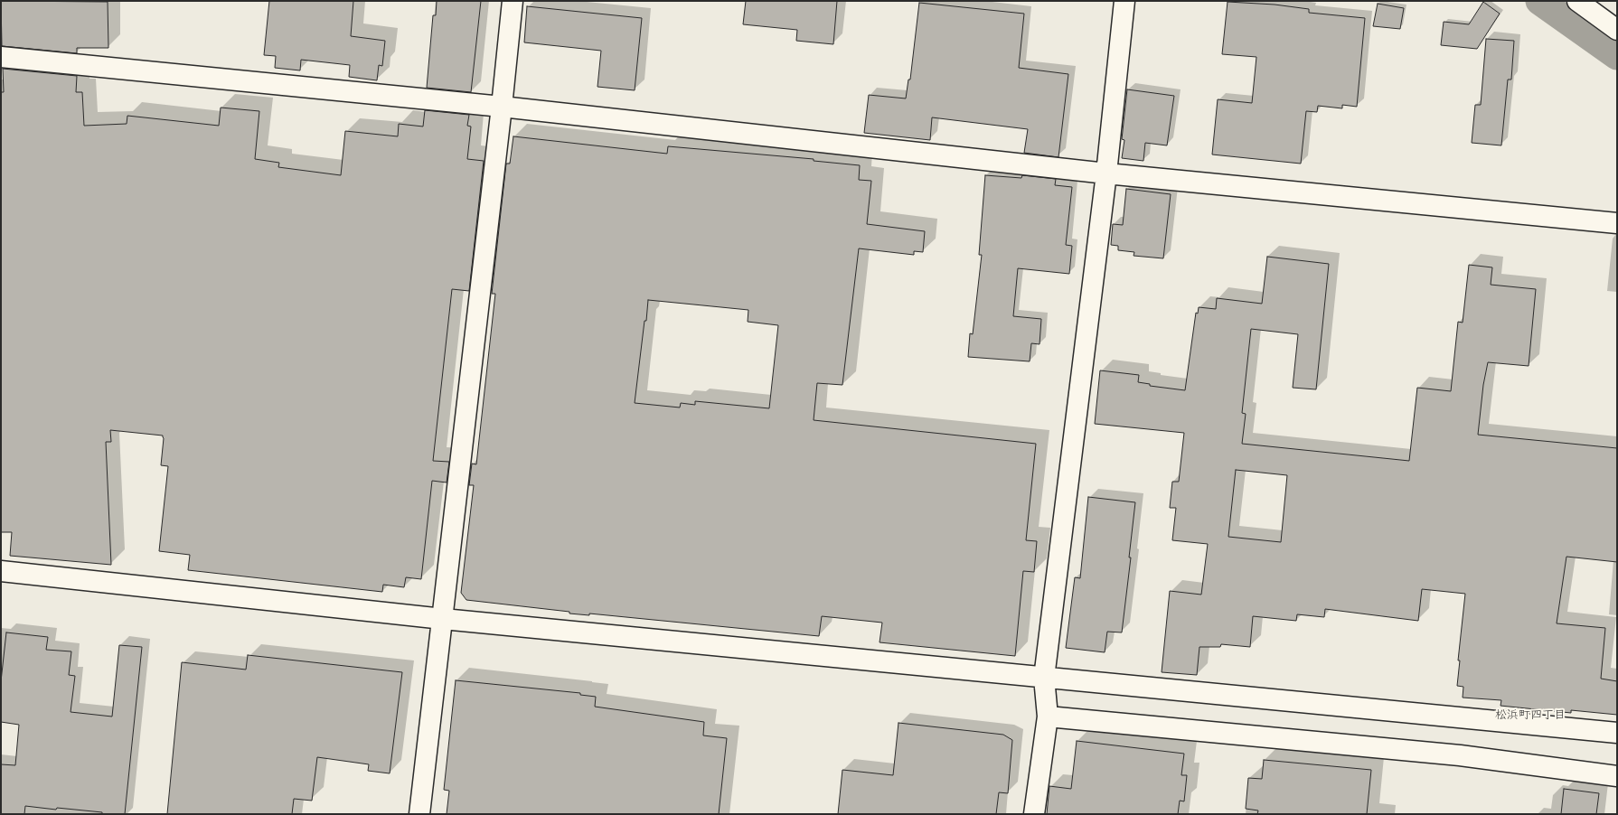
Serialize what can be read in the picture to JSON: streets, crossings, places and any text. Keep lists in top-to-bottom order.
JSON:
{
  "districts": ["松浜町四丁目"]
}
